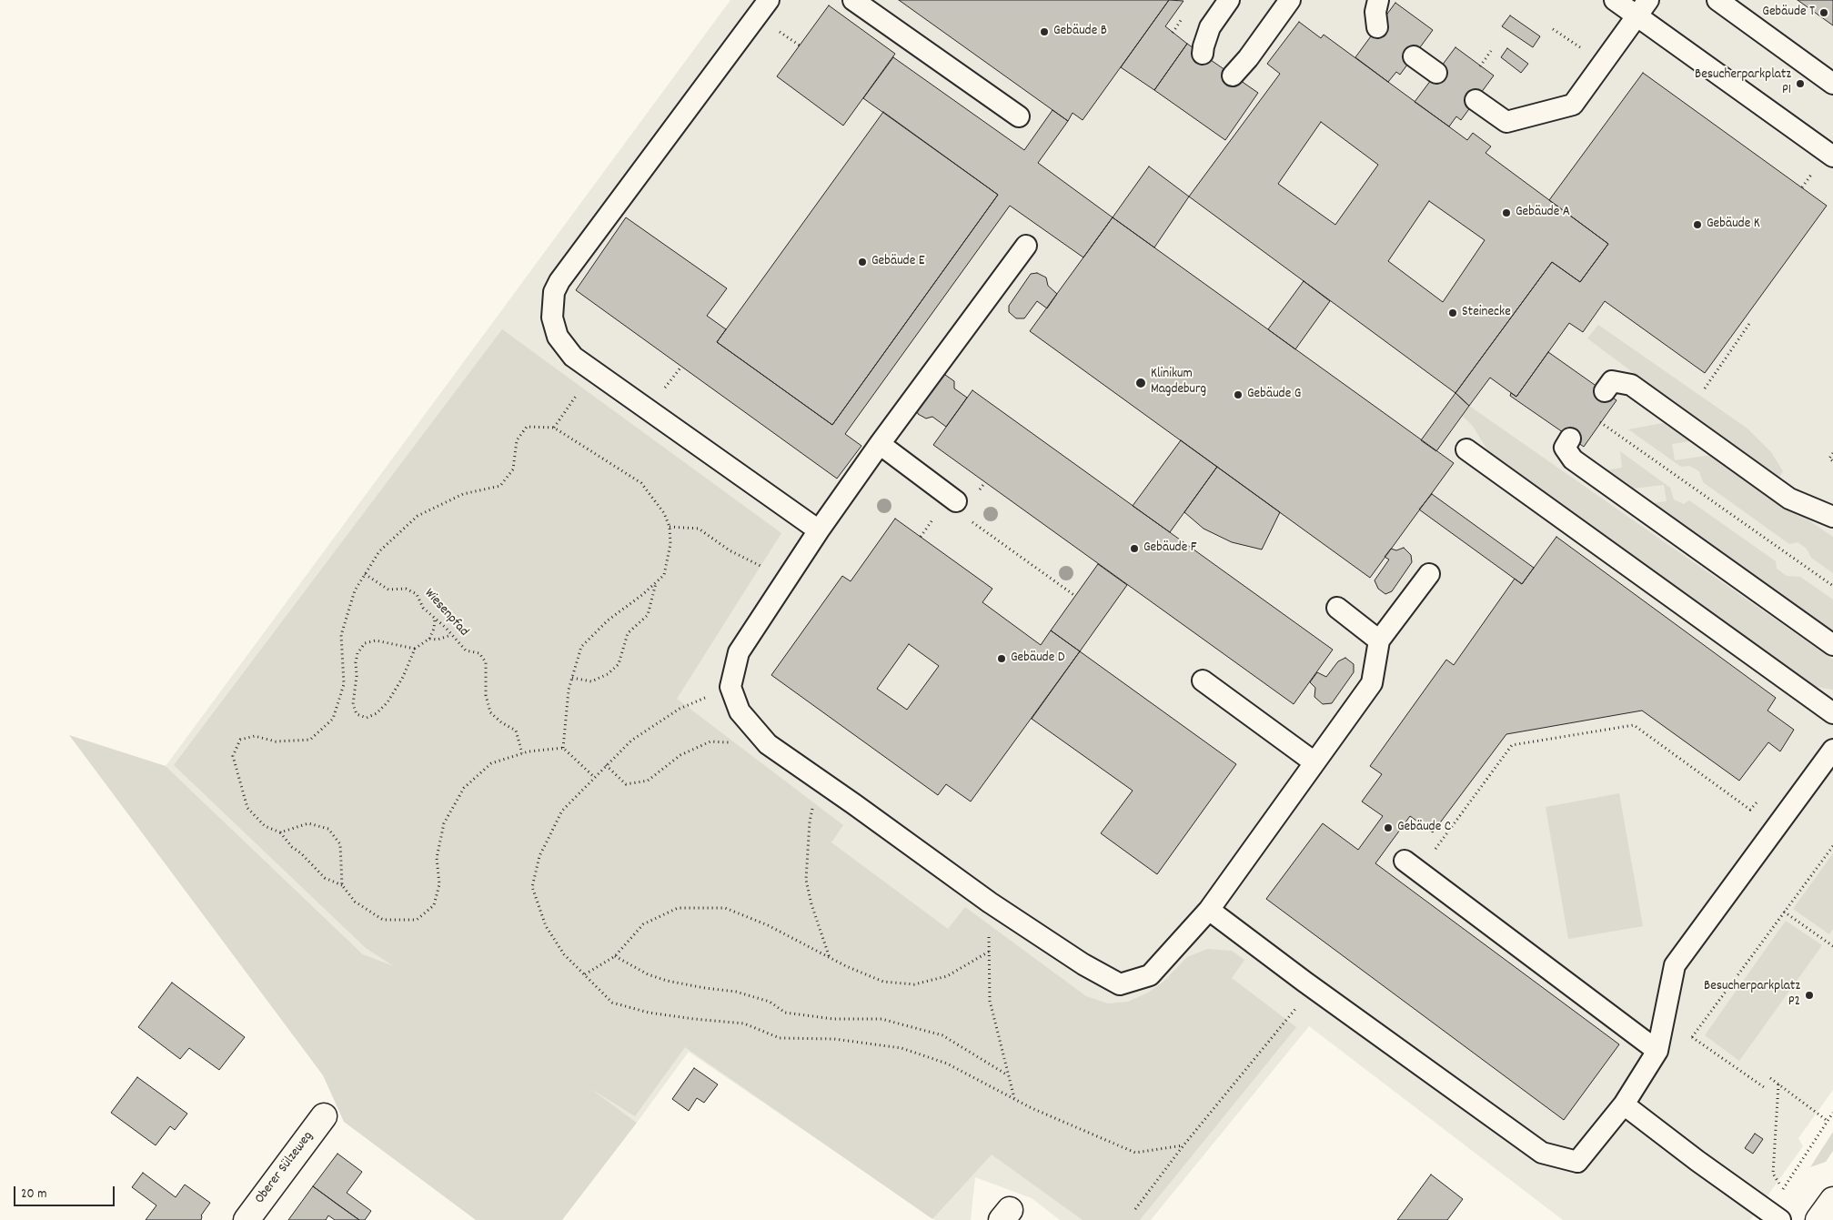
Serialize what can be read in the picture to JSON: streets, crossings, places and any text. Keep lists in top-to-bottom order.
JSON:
{
  "streets": {
    "street": ["Oberer Sülzeweg"],
    "path": ["Wiesenpfad"]
  },
  "places": [
    "Gebäude T",
    "Gebäude B",
    "Besucherparkplatz P1",
    "Gebäude A",
    "Gebäude K",
    "Gebäude E",
    "Steinecke",
    "Klinikum Magdeburg",
    "Gebäude G",
    "Gebäude F",
    "Gebäude D",
    "Gebäude C",
    "Besucherparkplatz P2"
  ],
  "scale_bar": "20 m"
}
